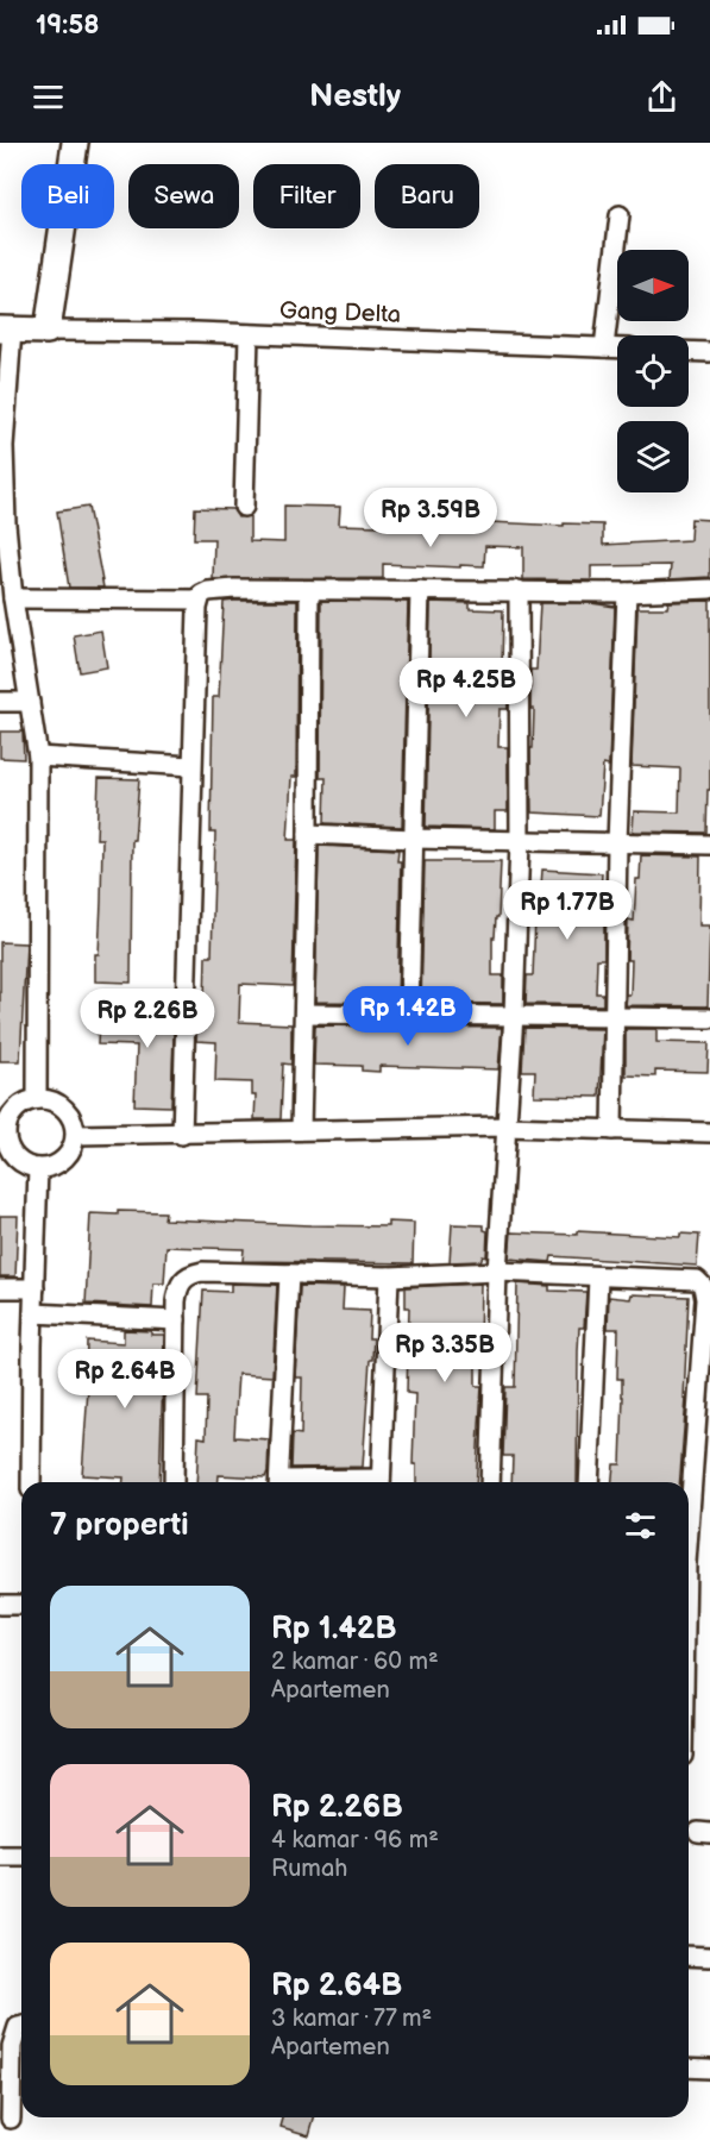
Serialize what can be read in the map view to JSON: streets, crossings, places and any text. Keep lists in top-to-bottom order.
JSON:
{
  "streets": {
    "street": ["Gang Delta"]
  },
  "north": "right",
  "page": {
    "status": "19:58",
    "header": "Nestly",
    "chip": [
      "Beli",
      "Sewa",
      "Filter",
      "Baru"
    ],
    "price": [
      "Rp 3.59B",
      "Rp 4.25B",
      "Rp 1.77B",
      "Rp 1.42B",
      "Rp 2.26B",
      "Rp 3.35B",
      "Rp 2.64B"
    ],
    "heading": "7 properti",
    "list": [
      {
        "name": "Rp 1.42B",
        "note": "2 kamar · 60 m² · Apartemen"
      },
      {
        "name": "Rp 2.26B",
        "note": "4 kamar · 96 m² · Rumah"
      },
      {
        "name": "Rp 2.64B",
        "note": "3 kamar · 77 m² · Apartemen"
      }
    ]
  }
}
